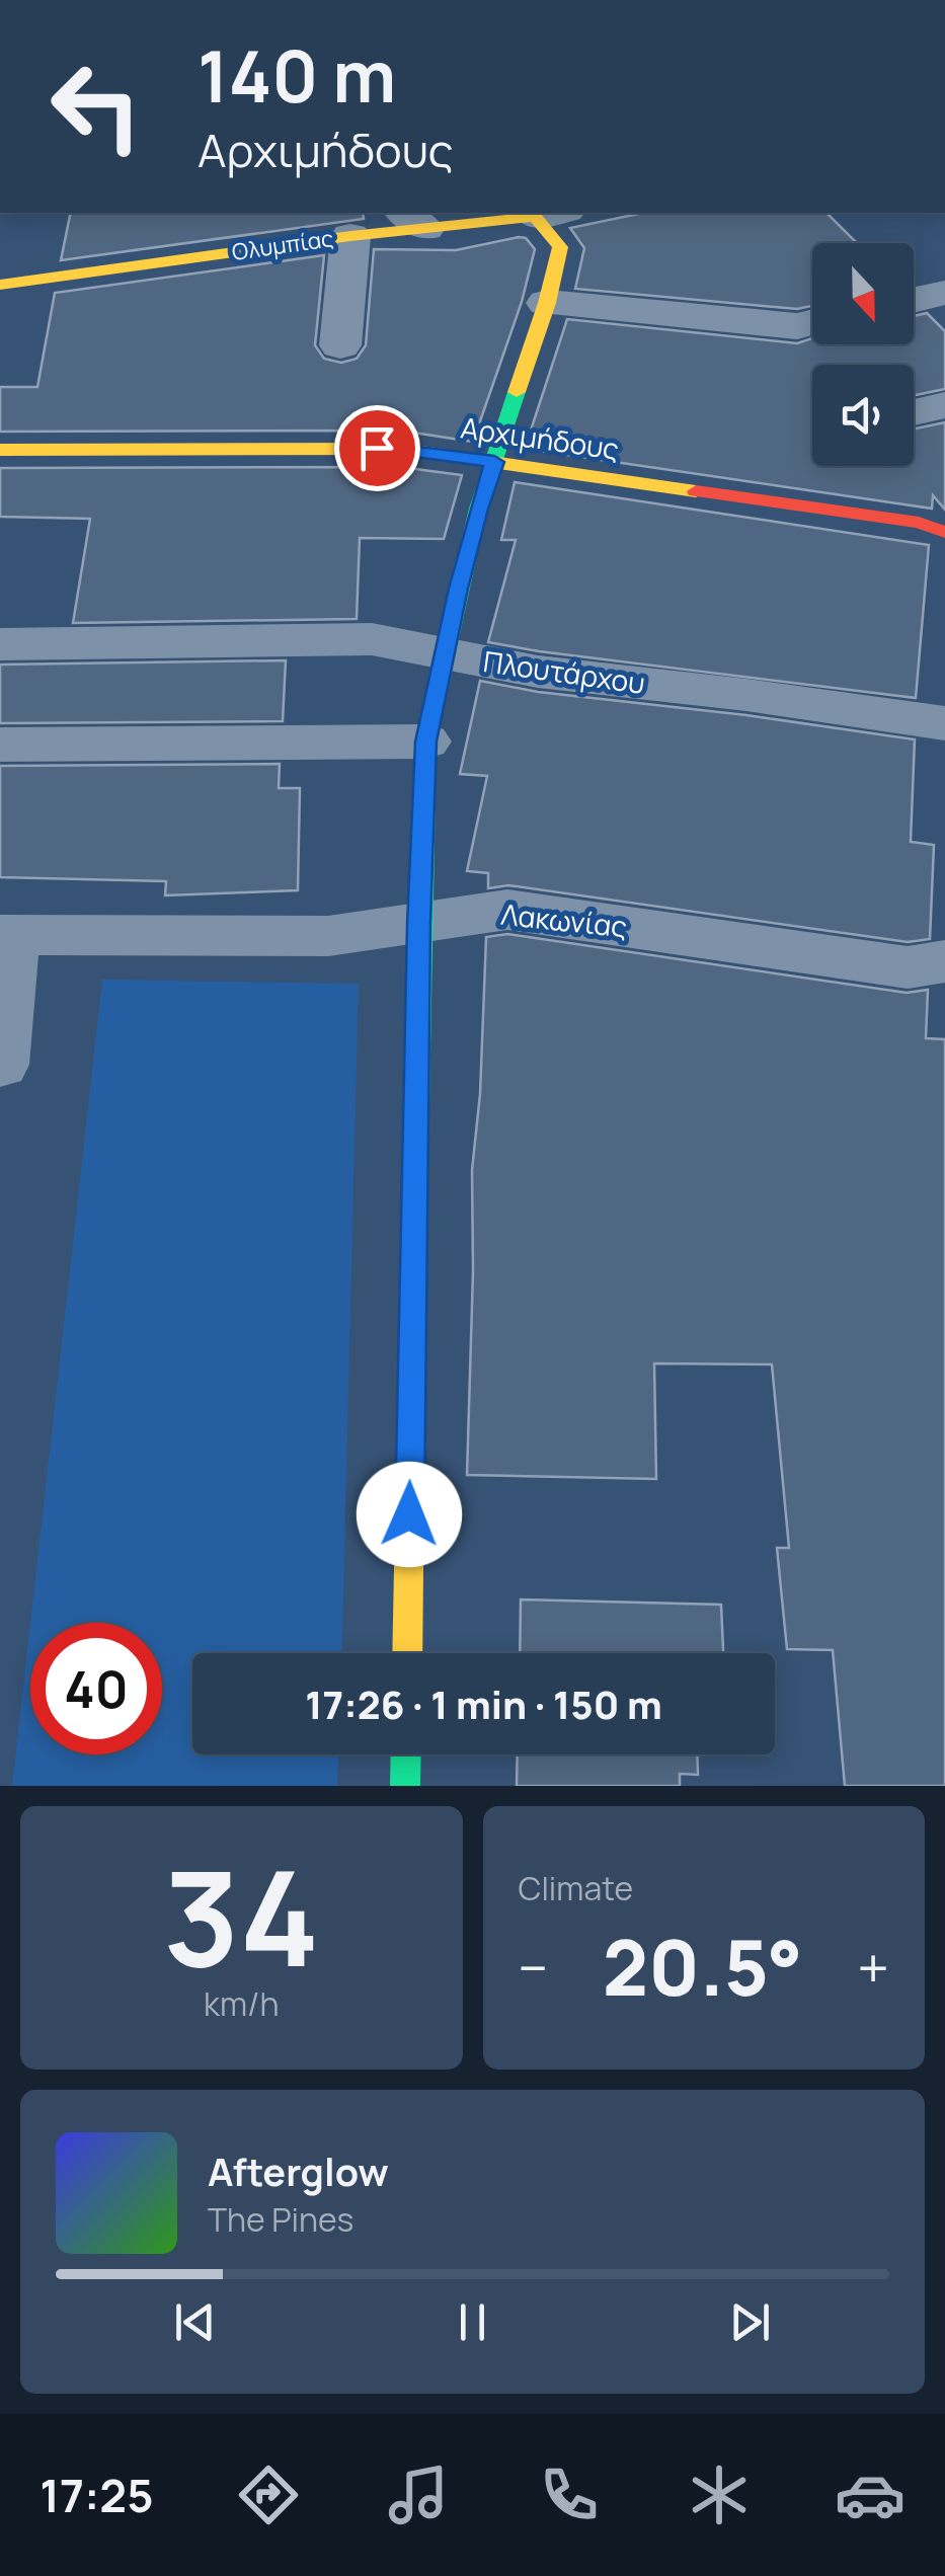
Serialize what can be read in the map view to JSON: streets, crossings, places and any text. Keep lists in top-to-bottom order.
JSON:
{
  "streets": {
    "street": [
      "Ολυμπίας",
      "Αρχιμήδους",
      "Πλουτάρχου",
      "Λακωνίας"
    ]
  },
  "north": "bottom",
  "page": {
    "turn": ["140 m", "Αρχιμήδους"],
    "limit": "40",
    "trip": "17:26 · 1 min · 150 m",
    "tile": [
      ["34", "km/h"],
      "Climate"
    ],
    "heat": ["−", "20.5°", "+"],
    "song": ["Afterglow", "The Pines"],
    "tabs": "17:25"
  }
}
